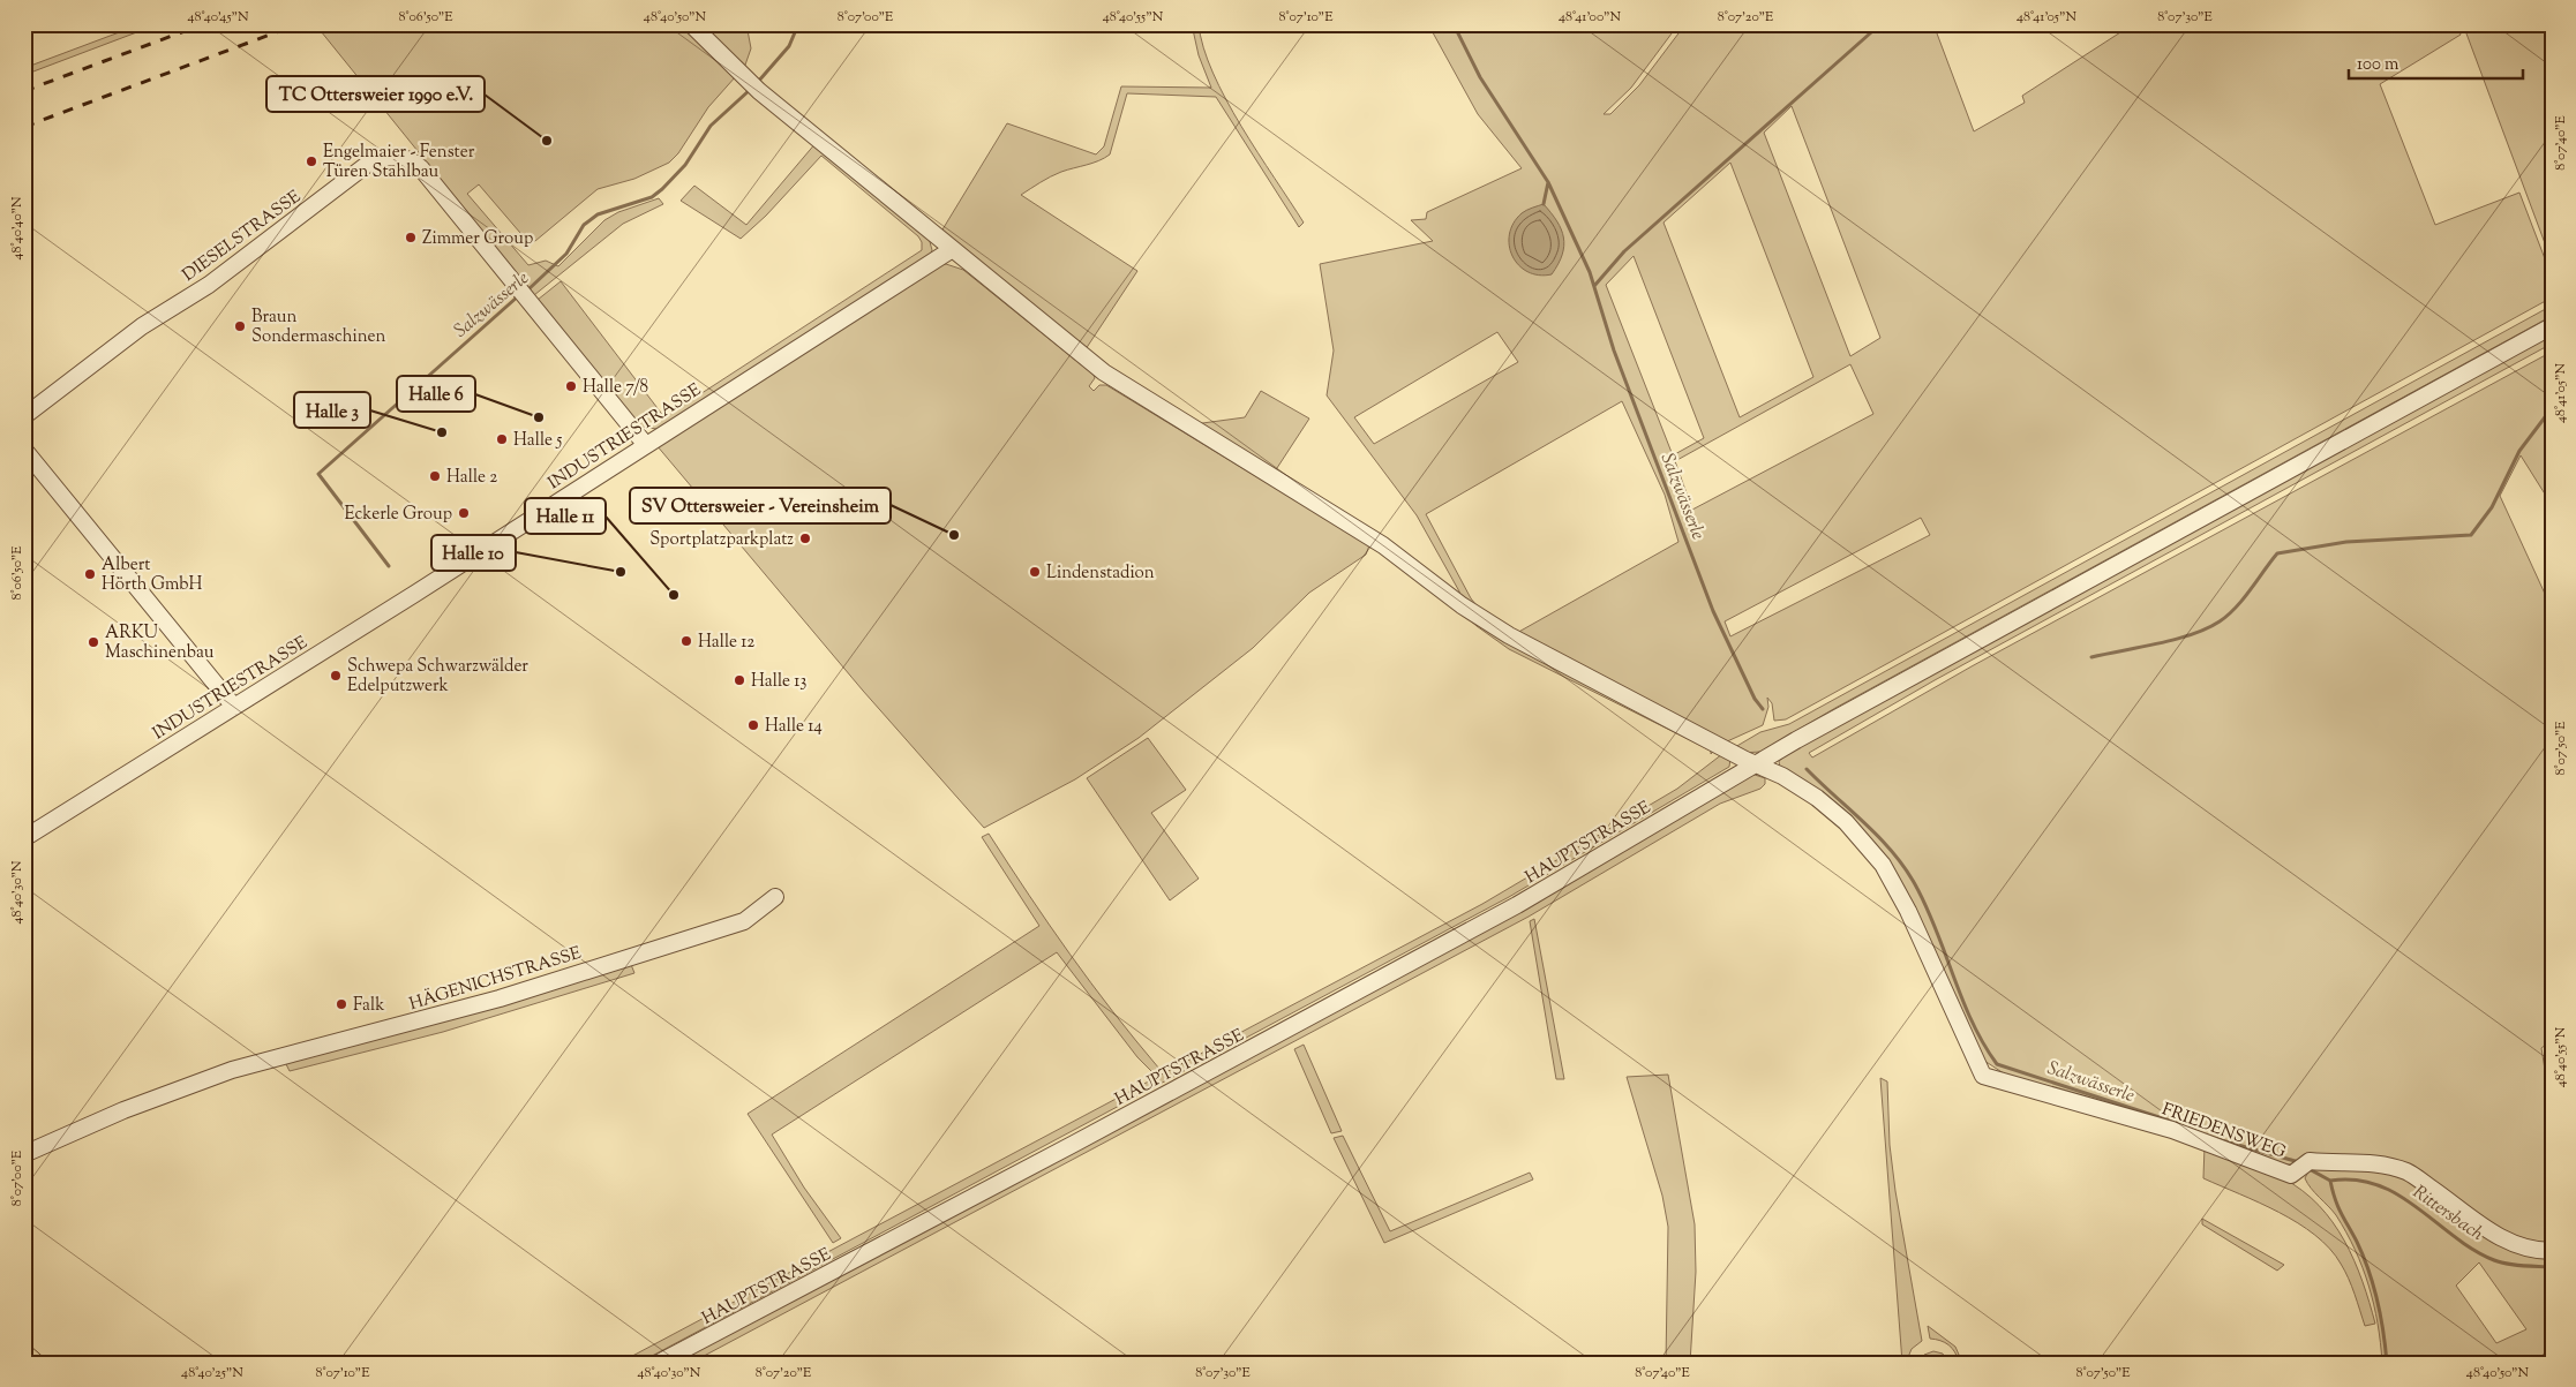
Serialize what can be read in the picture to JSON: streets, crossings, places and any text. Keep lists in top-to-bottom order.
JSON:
{
  "streets": {
    "street": [
      "DIESELSTRASSE",
      "INDUSTRIESTRASSE",
      "HAUPTSTRASSE",
      "HÄGENICHSTRASSE",
      "FRIEDENSWEG"
    ]
  },
  "crossings": [
    ["DIESELSTRASSE", "INDUSTRIESTRASSE"],
    ["INDUSTRIESTRASSE", "FRIEDENSWEG"],
    ["HAUPTSTRASSE", "FRIEDENSWEG"]
  ],
  "water": ["Salzwässerle", "Rittersbach"],
  "places": [
    "TC Ottersweier 1990 e.V.",
    "Engelmaier - Fenster Türen Stahlbau",
    "Zimmer Group",
    "Braun Sondermaschinen",
    "Halle 7/8",
    "Halle 6",
    "Halle 3",
    "Halle 5",
    "Halle 2",
    "Eckerle Group",
    "SV Ottersweier - Vereinsheim",
    "Sportplatzparkplatz",
    "Halle 10",
    "Lindenstadion",
    "Albert Hörth GmbH",
    "Halle 11",
    "Halle 12",
    "ARKU Maschinenbau",
    "Schwepa Schwarzwälder Edelputzwerk",
    "Halle 13",
    "Halle 14",
    "Falk"
  ],
  "scale_bar": "100 m",
  "coordinates": [
    "48°40'45\"N",
    "8°06'50\"E",
    "48°40'50\"N",
    "8°07'00\"E",
    "48°40'55\"N",
    "8°07'10\"E",
    "48°41'00\"N",
    "8°07'20\"E",
    "48°41'05\"N",
    "8°07'30\"E",
    "8°07'40\"E",
    "48°40'40\"N",
    "8°07'50\"E",
    "48°40'30\"N",
    "48°40'25\"N"
  ]
}
